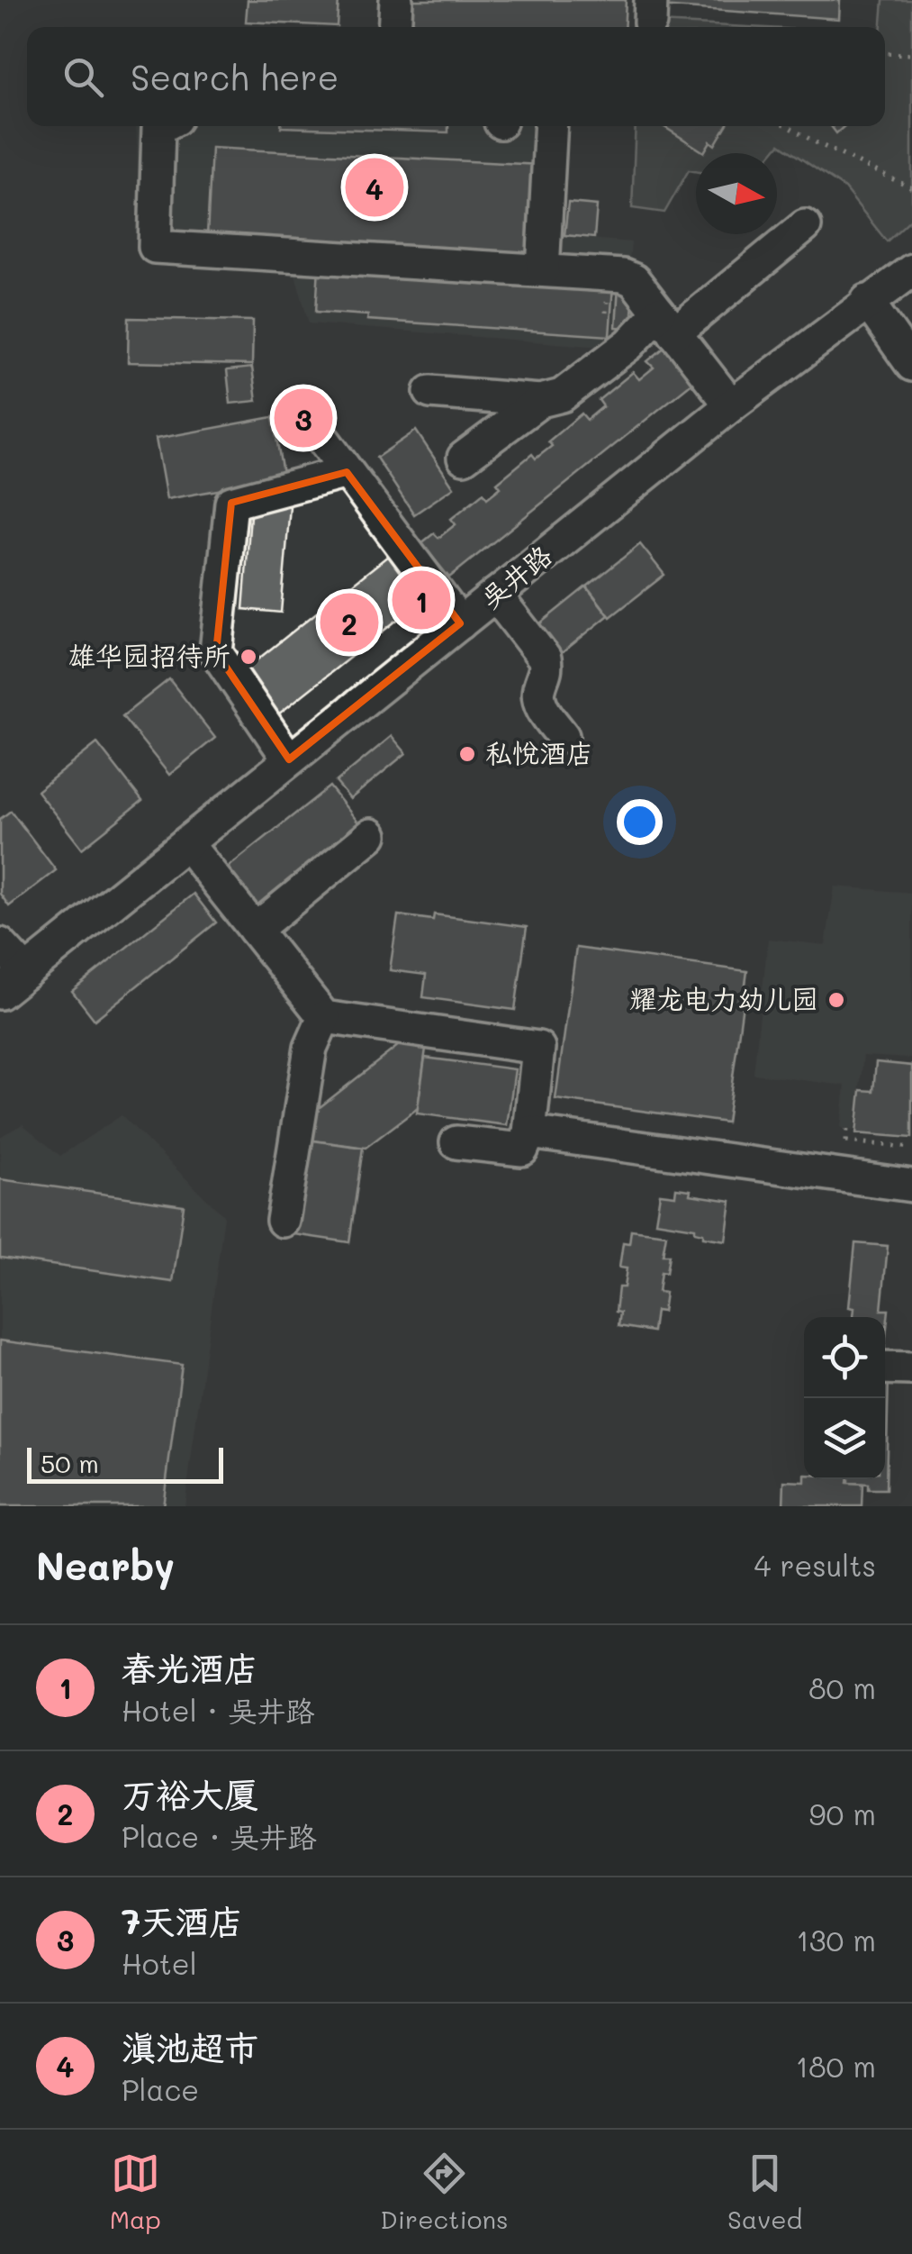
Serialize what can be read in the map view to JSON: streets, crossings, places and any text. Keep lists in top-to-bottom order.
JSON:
{
  "streets": {
    "street": ["吴井路"]
  },
  "places": ["雄华园招待所", "私悦酒店", "耀龙电力幼儿园"],
  "scale_bar": "50 m",
  "north": "right",
  "page": {
    "search": "Search here",
    "pins": [
      "4",
      "3",
      "1",
      "2"
    ],
    "scale": "50 m",
    "heading": ["Nearby", "4 results"],
    "list": [
      {
        "mark": "1",
        "name": "春光酒店",
        "note": "Hotel · 吴井路",
        "value": "80 m"
      },
      {
        "mark": "2",
        "name": "万裕大厦",
        "note": "Place · 吴井路",
        "value": "90 m"
      },
      {
        "mark": "3",
        "name": "7天酒店",
        "note": "Hotel",
        "value": "130 m"
      },
      {
        "mark": "4",
        "name": "滇池超市",
        "note": "Place",
        "value": "180 m"
      }
    ],
    "nav": ["Map", "Directions", "Saved"]
  }
}
